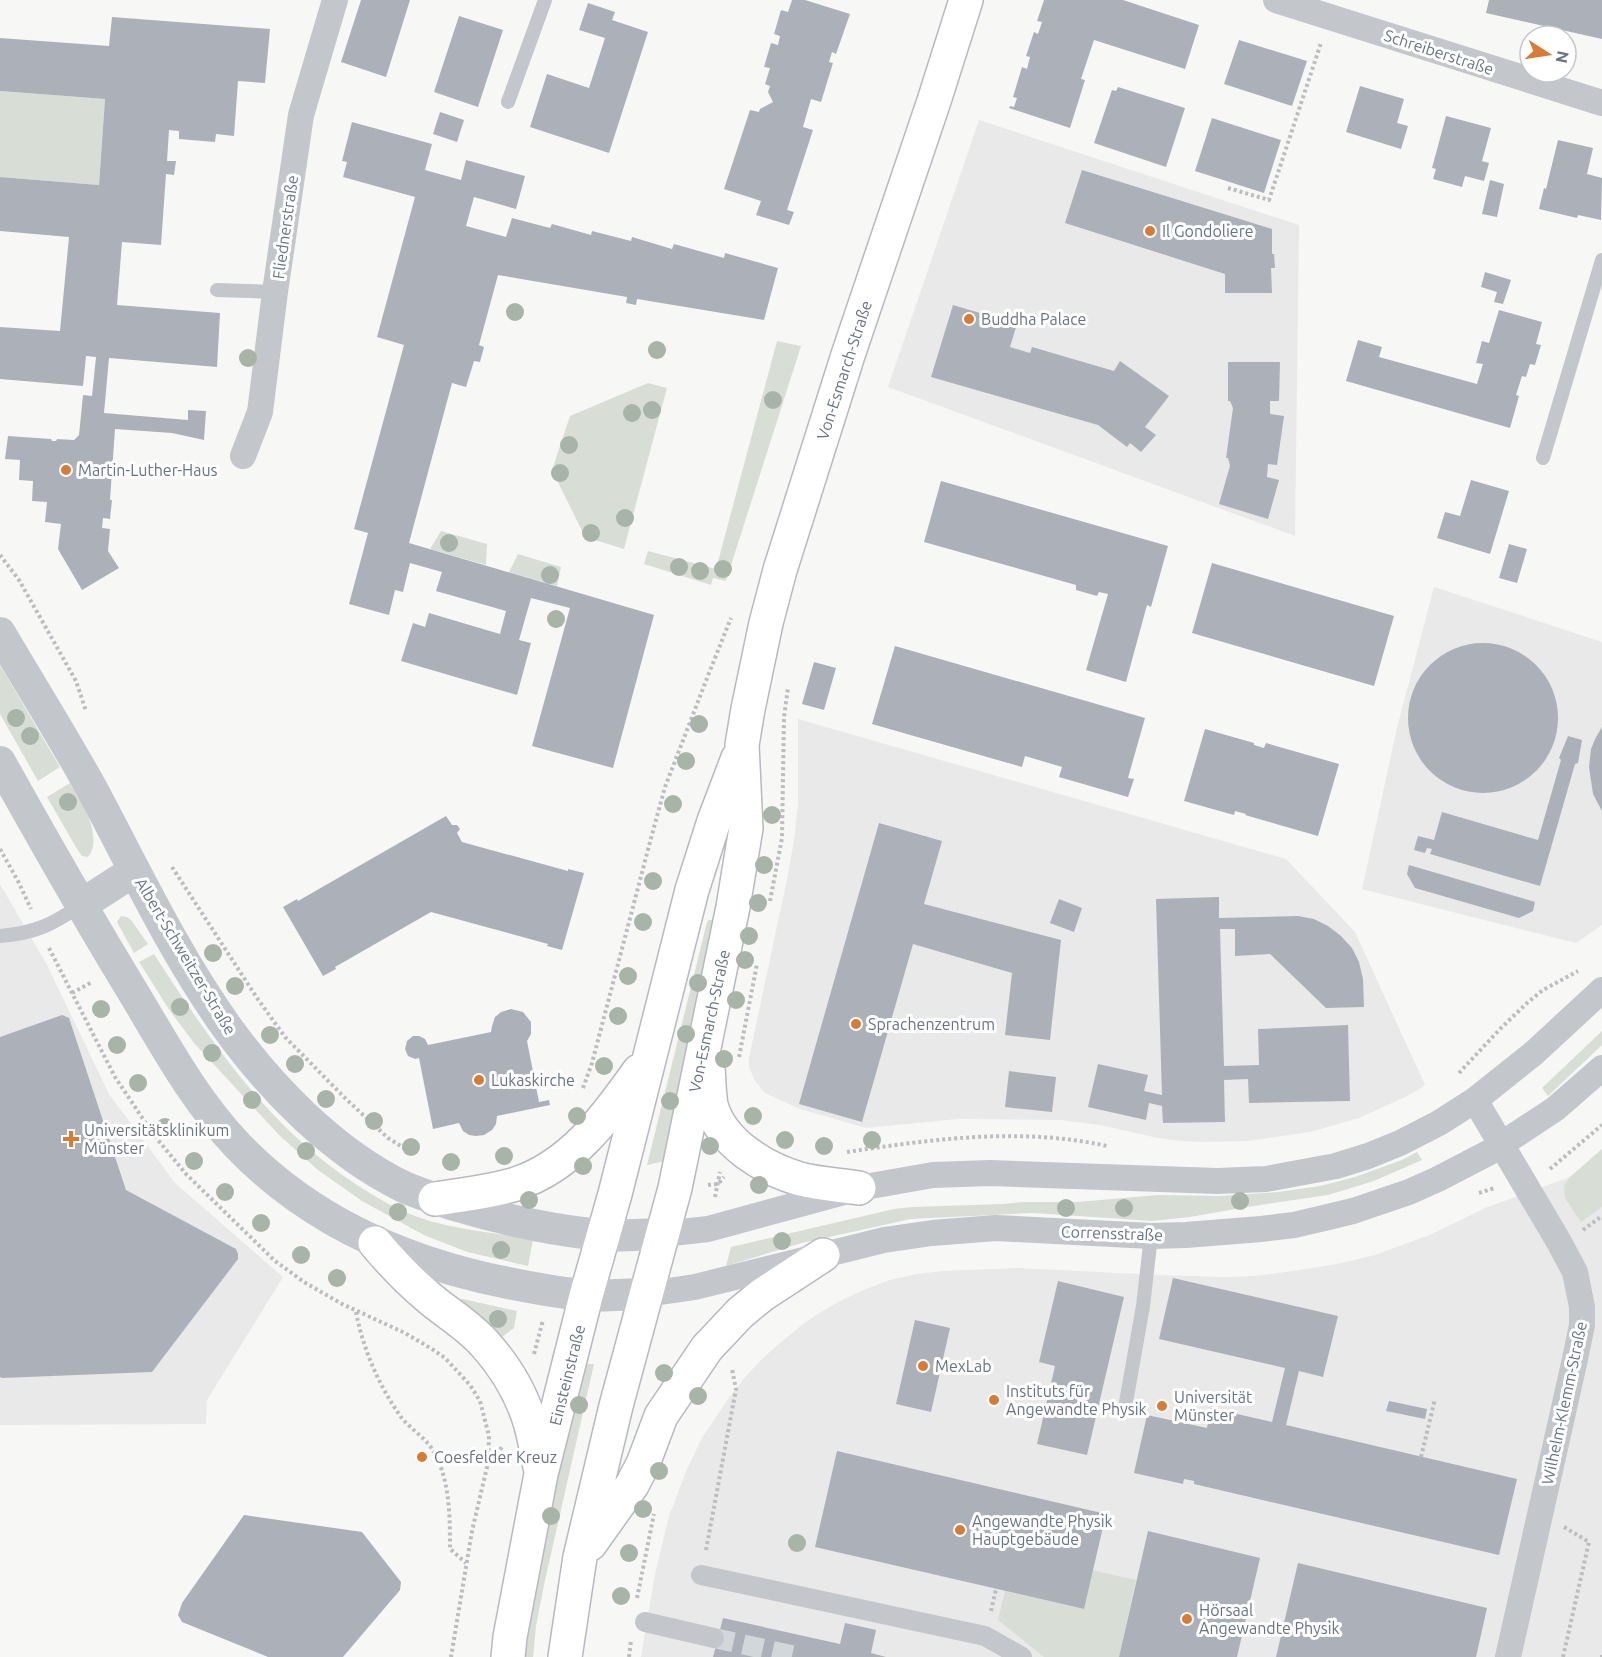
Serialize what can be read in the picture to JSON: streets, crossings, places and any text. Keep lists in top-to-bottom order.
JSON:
{
  "streets": {
    "main road": ["Von-Esmarch-Straße", "Einsteinstraße"],
    "street": [
      "Schreiberstraße",
      "Fliednerstraße",
      "Albert-Schweitzer-Straße",
      "Corrensstraße",
      "Wilhelm-Klemm-Straße"
    ]
  },
  "crossings": [
    ["Von-Esmarch-Straße", "Albert-Schweitzer-Straße"],
    ["Von-Esmarch-Straße", "Corrensstraße"],
    ["Von-Esmarch-Straße", "Einsteinstraße"],
    ["Albert-Schweitzer-Straße", "Einsteinstraße"],
    ["Corrensstraße", "Einsteinstraße"],
    ["Corrensstraße", "Wilhelm-Klemm-Straße"]
  ],
  "places": {
    "other": [
      "Il Gondoliere",
      "Buddha Palace",
      "Martin-Luther-Haus",
      "Sprachenzentrum",
      "Lukaskirche",
      "MexLab",
      "Instituts für Angewandte Physik",
      "Universität Münster",
      "Coesfelder Kreuz",
      "Angewandte Physik Hauptgebäude",
      "Hörsaal Angewandte Physik"
    ],
    "health": ["Universitätsklinikum Münster"]
  },
  "north": "right"
}
